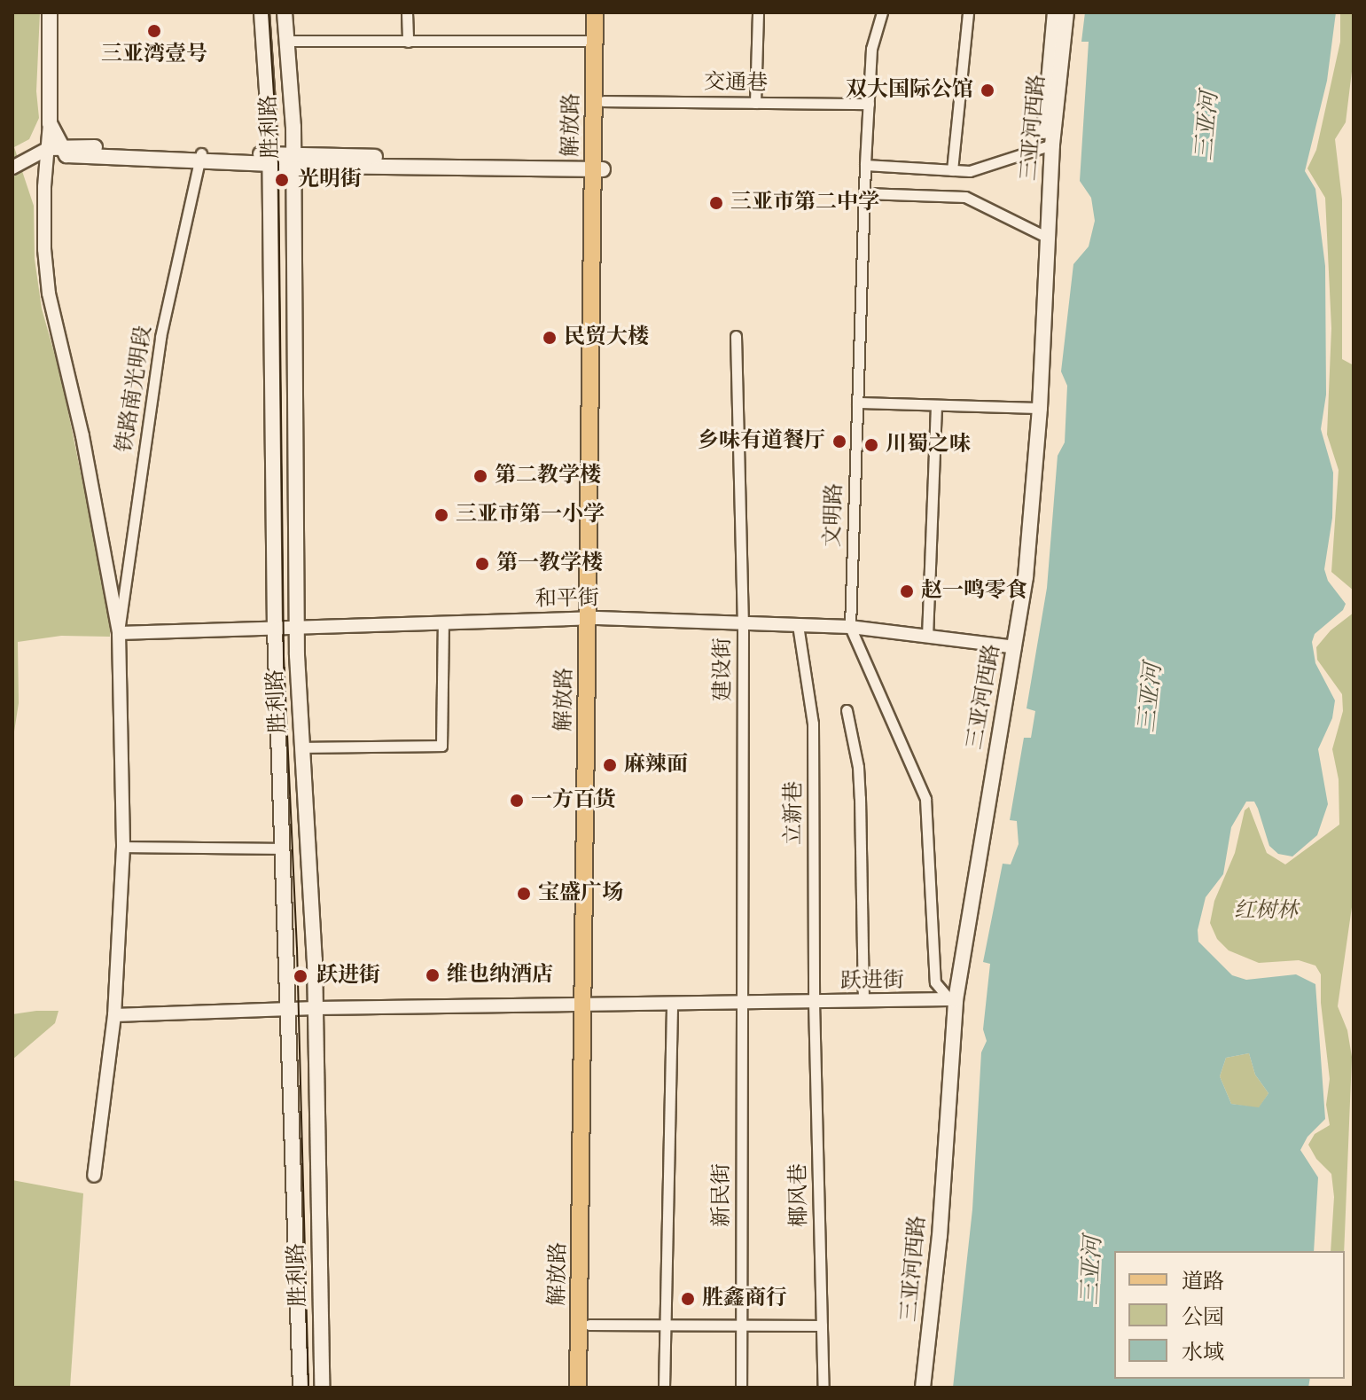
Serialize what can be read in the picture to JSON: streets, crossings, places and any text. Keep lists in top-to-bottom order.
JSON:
{
  "streets": {
    "main road": ["解放路", "胜利路", "三亚河西路"],
    "street": [
      "交通巷",
      "铁路南光明段",
      "文明路",
      "和平街",
      "建设街",
      "立新巷",
      "跃进街",
      "新民街",
      "椰风巷"
    ]
  },
  "crossings": [
    ["交通巷", "解放路"],
    ["交通巷", "文明路"],
    ["解放路", "和平街"],
    ["解放路", "跃进街"],
    ["胜利路", "和平街"],
    ["胜利路", "跃进街"],
    ["三亚河西路", "文明路"],
    ["三亚河西路", "和平街"],
    ["三亚河西路", "跃进街"],
    ["铁路南光明段", "和平街"],
    ["文明路", "和平街"],
    ["文明路", "跃进街"],
    ["和平街", "建设街"],
    ["和平街", "立新巷"],
    ["建设街", "跃进街"],
    ["建设街", "新民街"],
    ["立新巷", "跃进街"],
    ["立新巷", "椰风巷"],
    ["跃进街", "新民街"],
    ["跃进街", "椰风巷"]
  ],
  "water": ["三亚河"],
  "parks": ["红树林"],
  "places": [
    "三亚湾壹号",
    "双大国际公馆",
    "光明街",
    "三亚市第二中学",
    "民贸大楼",
    "乡味有道餐厅",
    "川蜀之味",
    "第二教学楼",
    "三亚市第一小学",
    "第一教学楼",
    "赵一鸣零食",
    "麻辣面",
    "一方百货",
    "宝盛广场",
    "维也纳酒店",
    "跃进街",
    "胜鑫商行"
  ],
  "legend": ["道路", "公园", "水域"]
}
